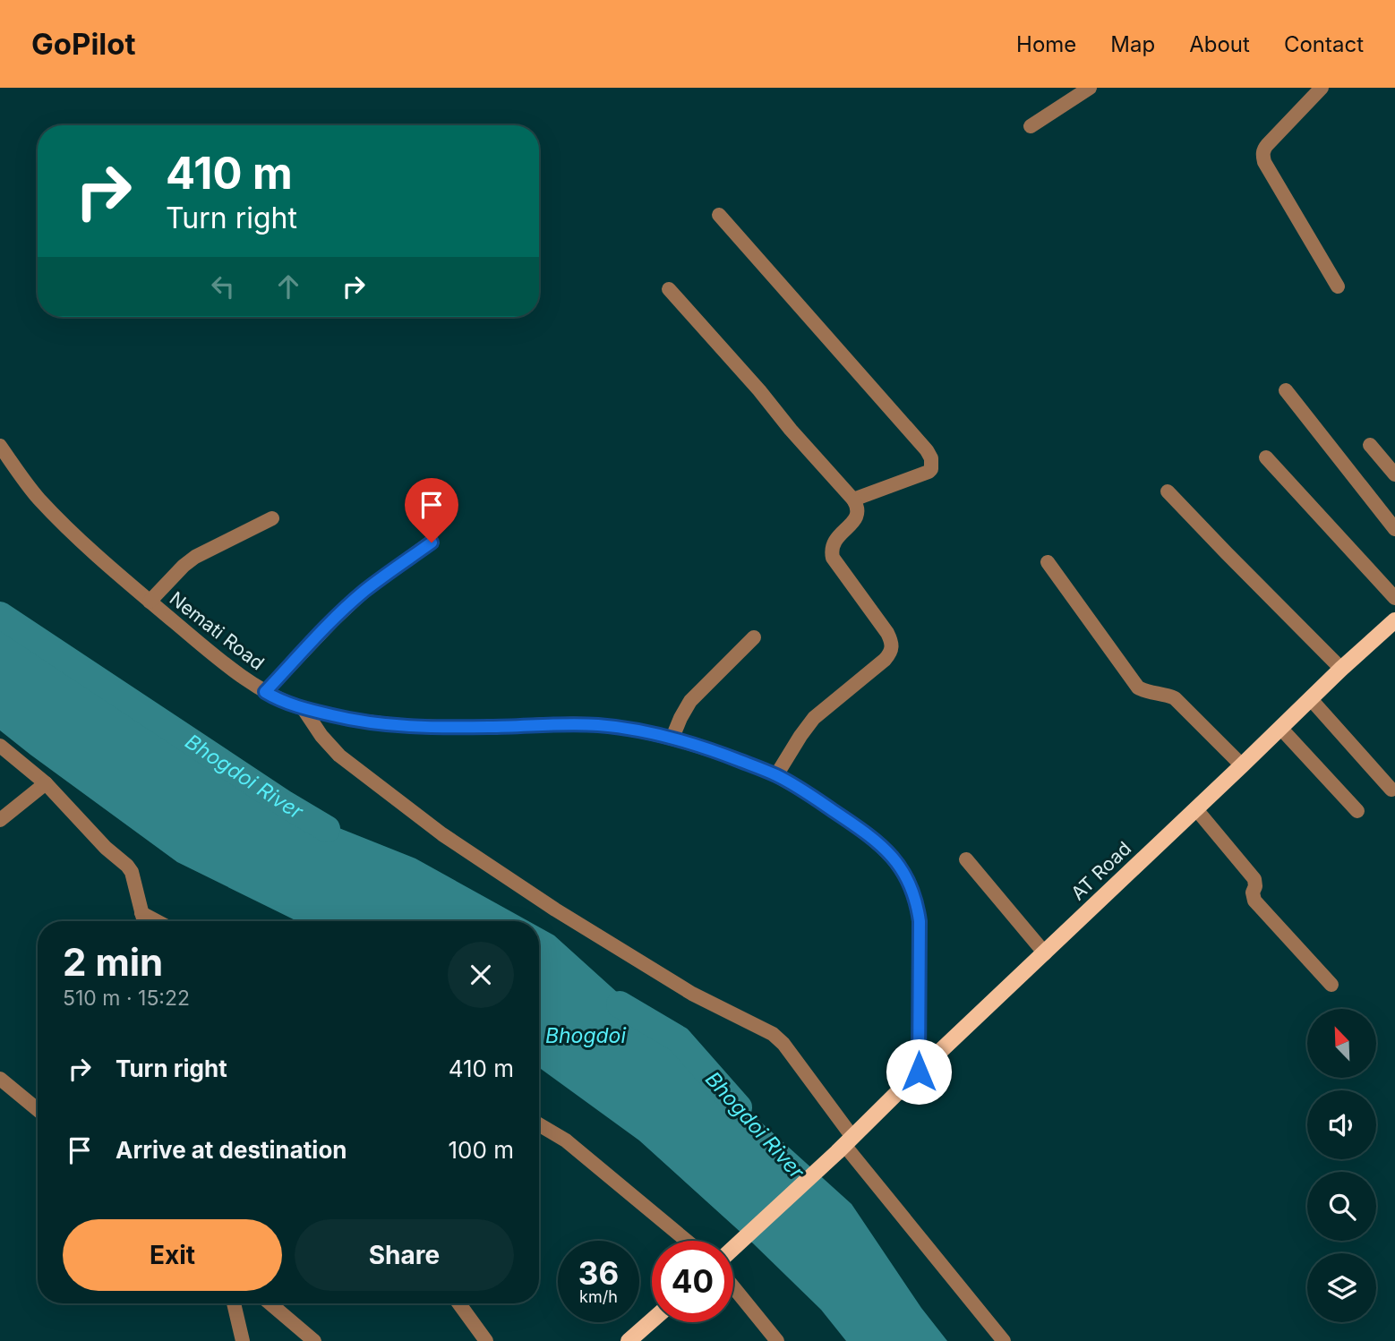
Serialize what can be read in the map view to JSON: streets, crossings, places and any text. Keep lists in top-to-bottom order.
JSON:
{
  "streets": {
    "main road": ["AT Road"],
    "street": ["Nemati Road"]
  },
  "crossings": [
    ["Nemati Road", "AT Road"]
  ],
  "water": ["Bhogdoi River", "Bhogdoi"],
  "north": "top left",
  "page": {
    "header": "GoPilot",
    "nav": [
      "Home",
      "Map",
      "About",
      "Contact"
    ],
    "turn": ["410 m", "Turn right"],
    "heading": ["2 min", "510 m · 15:22"],
    "list": [
      {
        "name": "Turn right",
        "value": "410 m"
      },
      {
        "name": "Arrive at destination",
        "value": "100 m"
      }
    ],
    "buttons": ["Exit", "Share"],
    "speed": "36 km/h",
    "limit": "40"
  }
}
